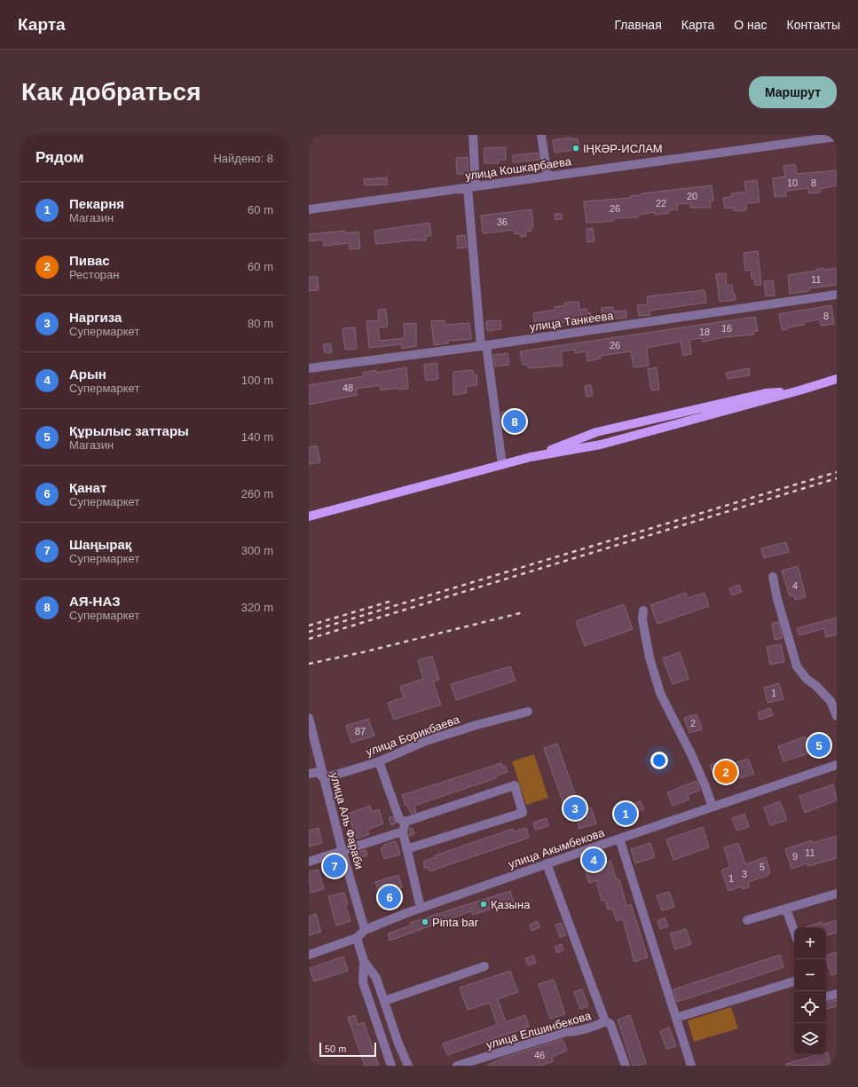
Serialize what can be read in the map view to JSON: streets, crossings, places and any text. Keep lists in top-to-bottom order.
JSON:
{
  "streets": {
    "street": [
      "улица Кошкарбаева",
      "улица Танкеева",
      "улица Борикбаева",
      "улица Аль Фараби",
      "улица Акымбекова",
      "улица Елшинбекова"
    ]
  },
  "crossings": [
    ["улица Борикбаева", "улица Аль Фараби"],
    ["улица Аль Фараби", "улица Акымбекова"]
  ],
  "places": ["ІҢКӘР-ИСЛАМ", "Қазына", "Pinta bar"],
  "house_numbers": [
    "10",
    "8",
    "20",
    "22",
    "26",
    "36",
    "11",
    "8",
    "16",
    "18",
    "26",
    "48",
    "4",
    "1",
    "2",
    "87",
    "11",
    "9",
    "5",
    "3",
    "1",
    "46"
  ],
  "scale_bar": "50 m",
  "page": {
    "header": "Карта",
    "nav": [
      "Главная",
      "Карта",
      "О нас",
      "Контакты"
    ],
    "buttons": "Маршрут",
    "title": "Как добраться",
    "heading": ["Рядом", "Найдено: 8"],
    "list": [
      {
        "mark": "1",
        "name": "Пекарня",
        "note": "Магазин",
        "value": "60 m"
      },
      {
        "mark": "2",
        "name": "Пивас",
        "note": "Ресторан",
        "value": "60 m"
      },
      {
        "mark": "3",
        "name": "Наргиза",
        "note": "Супермаркет",
        "value": "80 m"
      },
      {
        "mark": "4",
        "name": "Арын",
        "note": "Супермаркет",
        "value": "100 m"
      },
      {
        "mark": "5",
        "name": "Құрылыс заттары",
        "note": "Магазин",
        "value": "140 m"
      },
      {
        "mark": "6",
        "name": "Қанат",
        "note": "Супермаркет",
        "value": "260 m"
      },
      {
        "mark": "7",
        "name": "Шаңырақ",
        "note": "Супермаркет",
        "value": "300 m"
      },
      {
        "mark": "8",
        "name": "АЯ-НАЗ",
        "note": "Супермаркет",
        "value": "320 m"
      }
    ],
    "pins": [
      "8",
      "5",
      "2",
      "3",
      "1",
      "4",
      "7",
      "6"
    ],
    "map_buttons": ["+", "−"],
    "scale": "50 m"
  }
}
